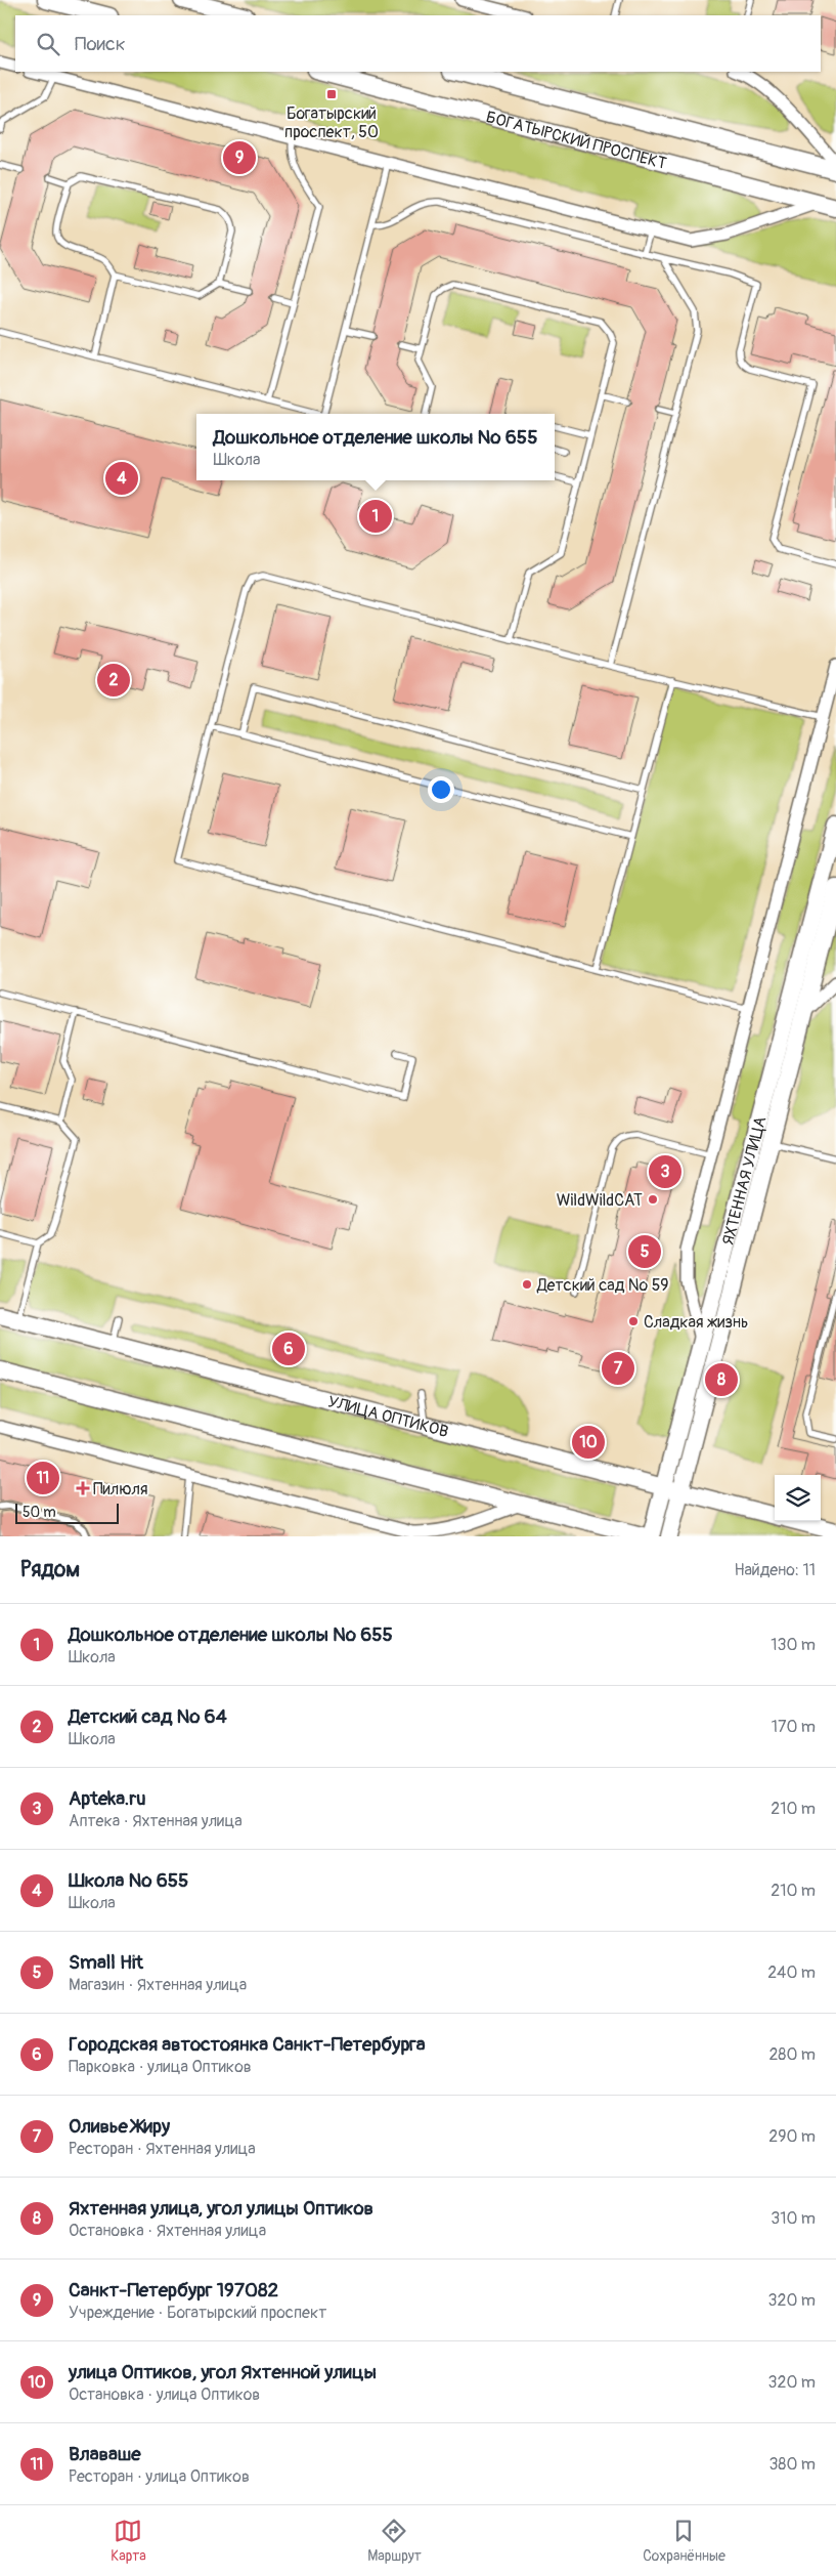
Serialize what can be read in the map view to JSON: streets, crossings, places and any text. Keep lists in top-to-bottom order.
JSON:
{
  "streets": {
    "street": ["БОГАТЫРСКИЙ ПРОСПЕКТ", "ЯХТЕННАЯ УЛИЦА", "УЛИЦА ОПТИКОВ"]
  },
  "crossings": [
    ["ЯХТЕННАЯ УЛИЦА", "УЛИЦА ОПТИКОВ"]
  ],
  "places": {
    "transit": ["Богатырский проспект, 50"],
    "other": ["WildWildCAT", "Детский сад № 59", "Сладкая жизнь"],
    "health": ["Пилюля"]
  },
  "scale_bar": "50 m",
  "page": {
    "search": "Поиск",
    "pins": [
      "9",
      "4",
      "1",
      "2",
      "3",
      "5",
      "6",
      "7",
      "8",
      "10",
      "11"
    ],
    "popup": ["Дошкольное отделение школы № 655", "Школа"],
    "scale": "50 m",
    "heading": ["Рядом", "Найдено: 11"],
    "list": [
      {
        "mark": "1",
        "name": "Дошкольное отделение школы № 655",
        "note": "Школа",
        "value": "130 m"
      },
      {
        "mark": "2",
        "name": "Детский сад № 64",
        "note": "Школа",
        "value": "170 m"
      },
      {
        "mark": "3",
        "name": "Apteka.ru",
        "note": "Аптека · Яхтенная улица",
        "value": "210 m"
      },
      {
        "mark": "4",
        "name": "Школа № 655",
        "note": "Школа",
        "value": "210 m"
      },
      {
        "mark": "5",
        "name": "Small Hit",
        "note": "Магазин · Яхтенная улица",
        "value": "240 m"
      },
      {
        "mark": "6",
        "name": "Городская автостоянка Санкт-Петербурга",
        "note": "Парковка · улица Оптиков",
        "value": "280 m"
      },
      {
        "mark": "7",
        "name": "Оливье Жиру",
        "note": "Ресторан · Яхтенная улица",
        "value": "290 m"
      },
      {
        "mark": "8",
        "name": "Яхтенная улица, угол улицы Оптиков",
        "note": "Остановка · Яхтенная улица",
        "value": "310 m"
      },
      {
        "mark": "9",
        "name": "Санкт-Петербург 197082",
        "note": "Учреждение · Богатырский проспект",
        "value": "320 m"
      },
      {
        "mark": "10",
        "name": "улица Оптиков, угол Яхтенной улицы",
        "note": "Остановка · улица Оптиков",
        "value": "320 m"
      },
      {
        "mark": "11",
        "name": "Влаваше",
        "note": "Ресторан · улица Оптиков",
        "value": "380 m"
      }
    ],
    "nav": ["Карта", "Маршрут", "Сохранённые"]
  }
}
